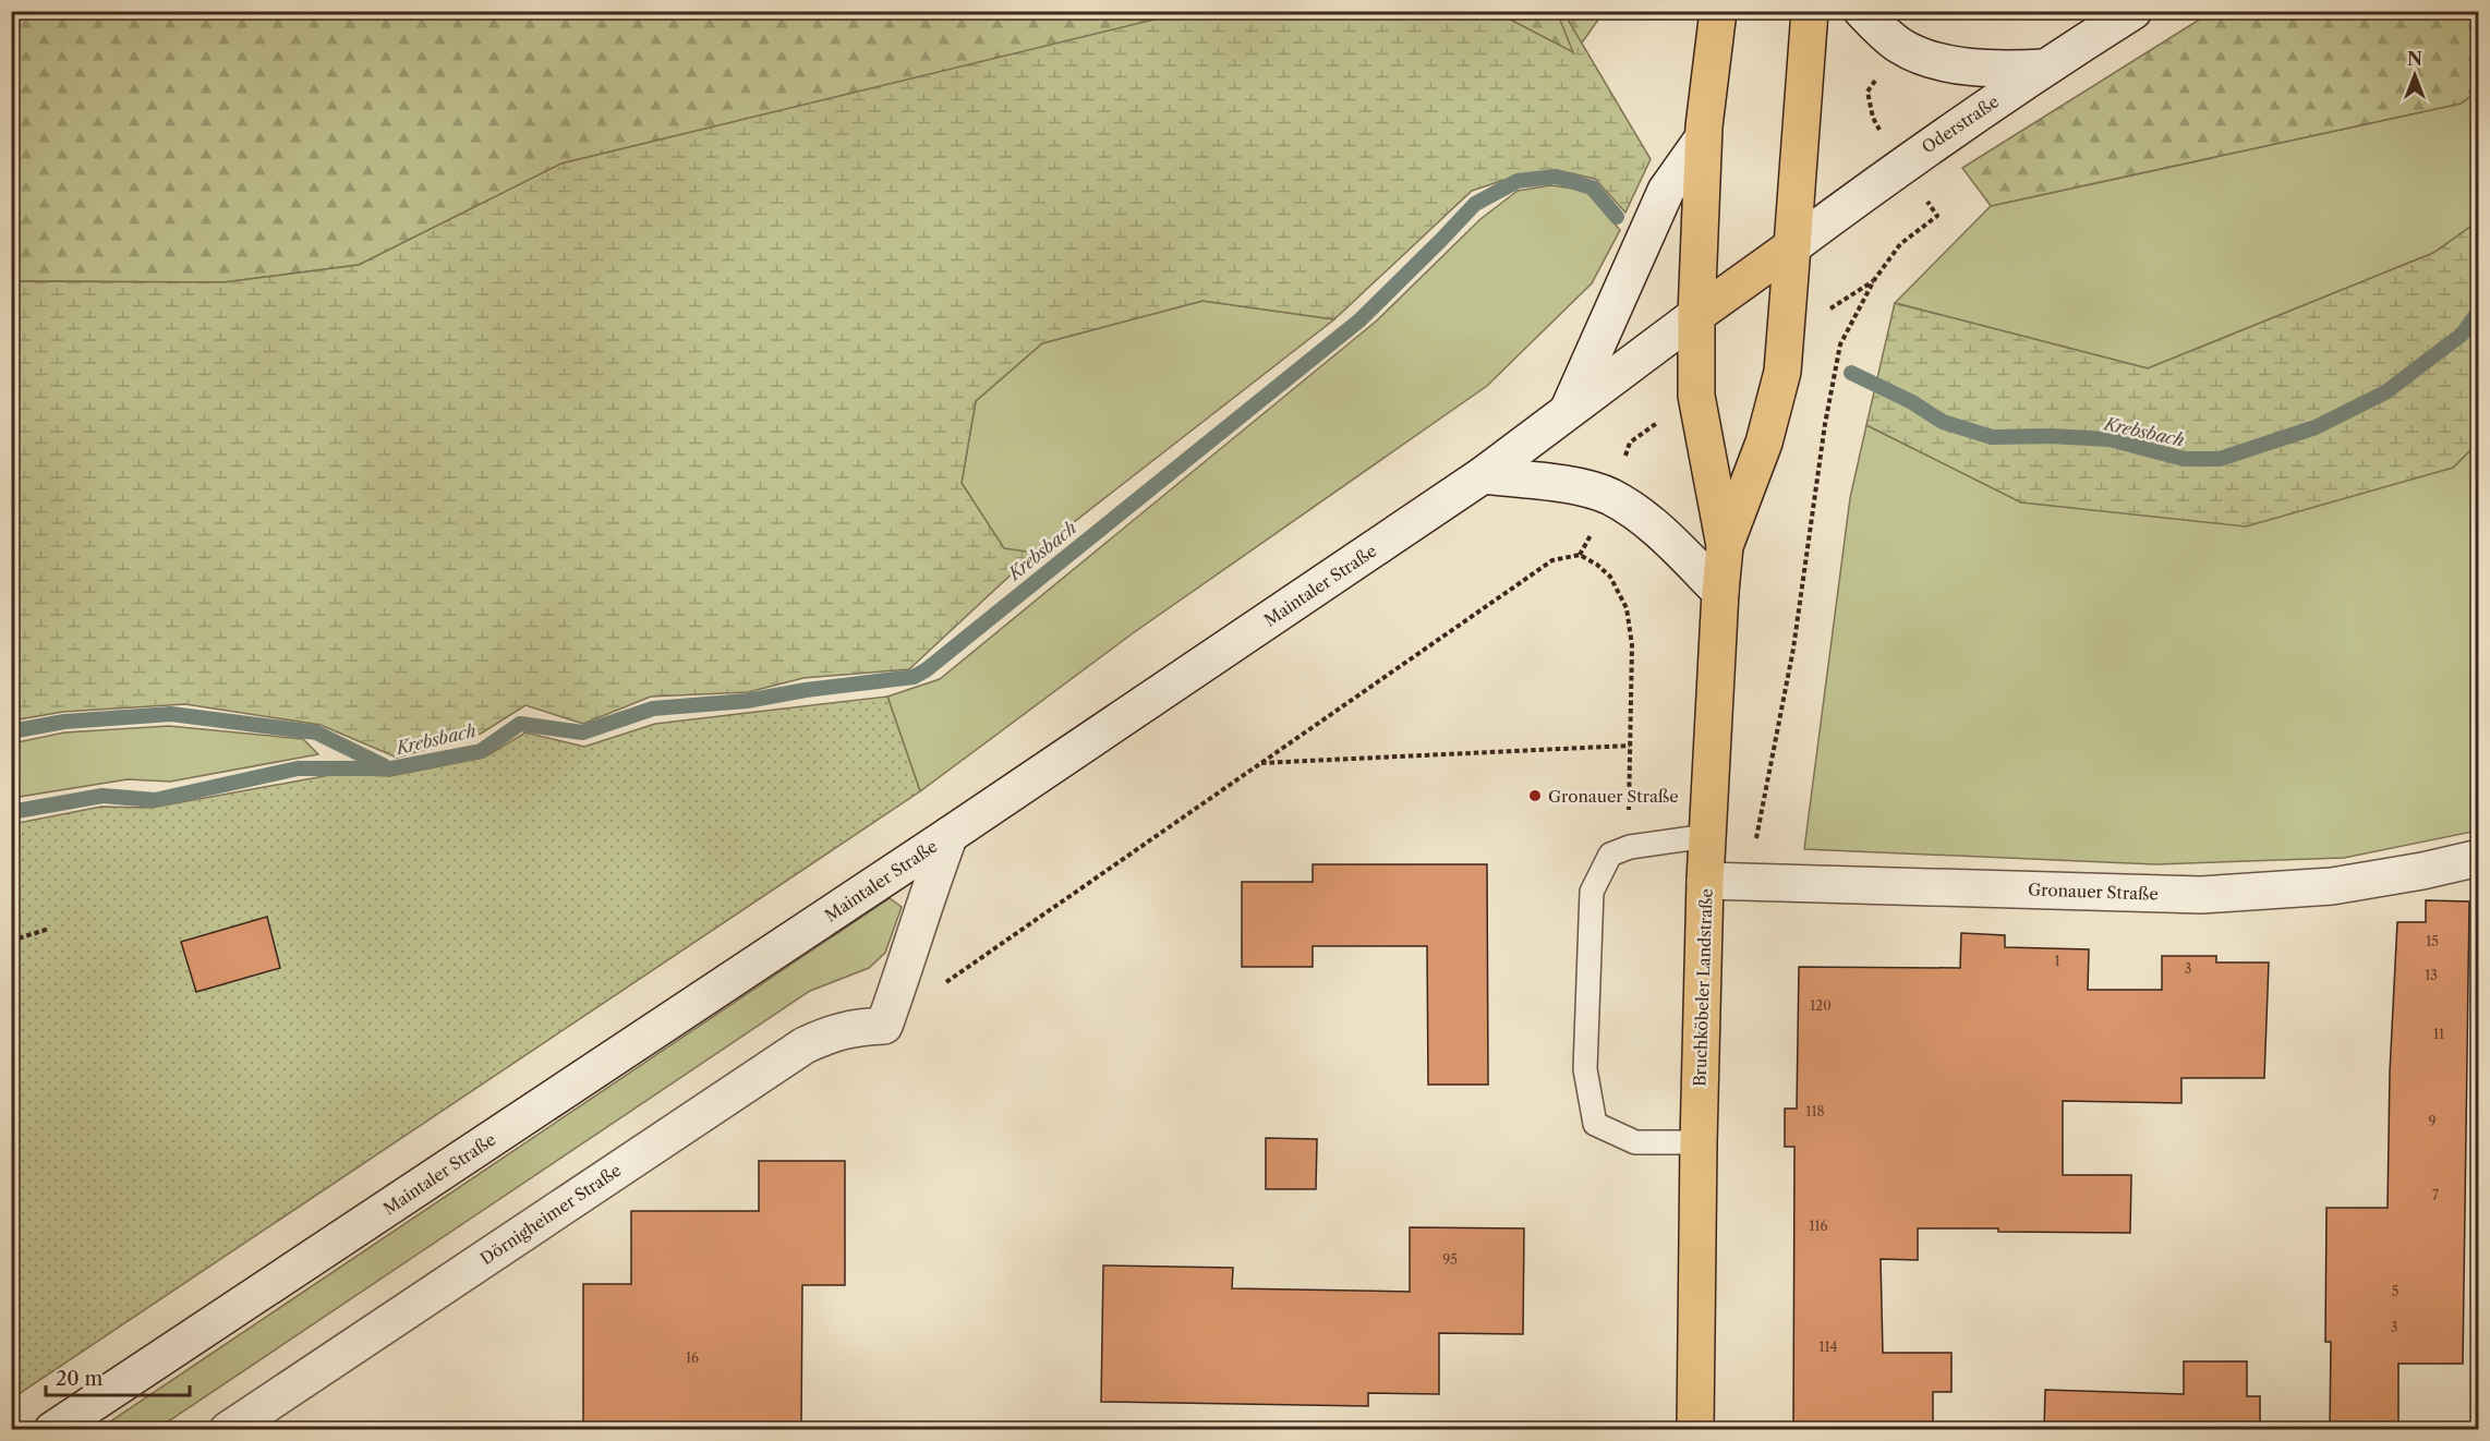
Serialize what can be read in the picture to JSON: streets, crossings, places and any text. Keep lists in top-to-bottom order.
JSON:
{
  "streets": {
    "main road": [
      "Oderstraße",
      "Maintaler Straße",
      "Gronauer Straße",
      "Bruchköbeler Landstraße",
      "Dörnigheimer Straße"
    ]
  },
  "crossings": [
    ["Oderstraße", "Bruchköbeler Landstraße"],
    ["Maintaler Straße", "Bruchköbeler Landstraße"],
    ["Maintaler Straße", "Dörnigheimer Straße"],
    ["Gronauer Straße", "Bruchköbeler Landstraße"]
  ],
  "water": ["Krebsbach"],
  "places": ["Gronauer Straße"],
  "house_numbers": [
    "15",
    "1",
    "3",
    "13",
    "120",
    "11",
    "118",
    "9",
    "7",
    "116",
    "95",
    "5",
    "3",
    "114",
    "16"
  ],
  "scale_bar": "20 m",
  "north": "top"
}
